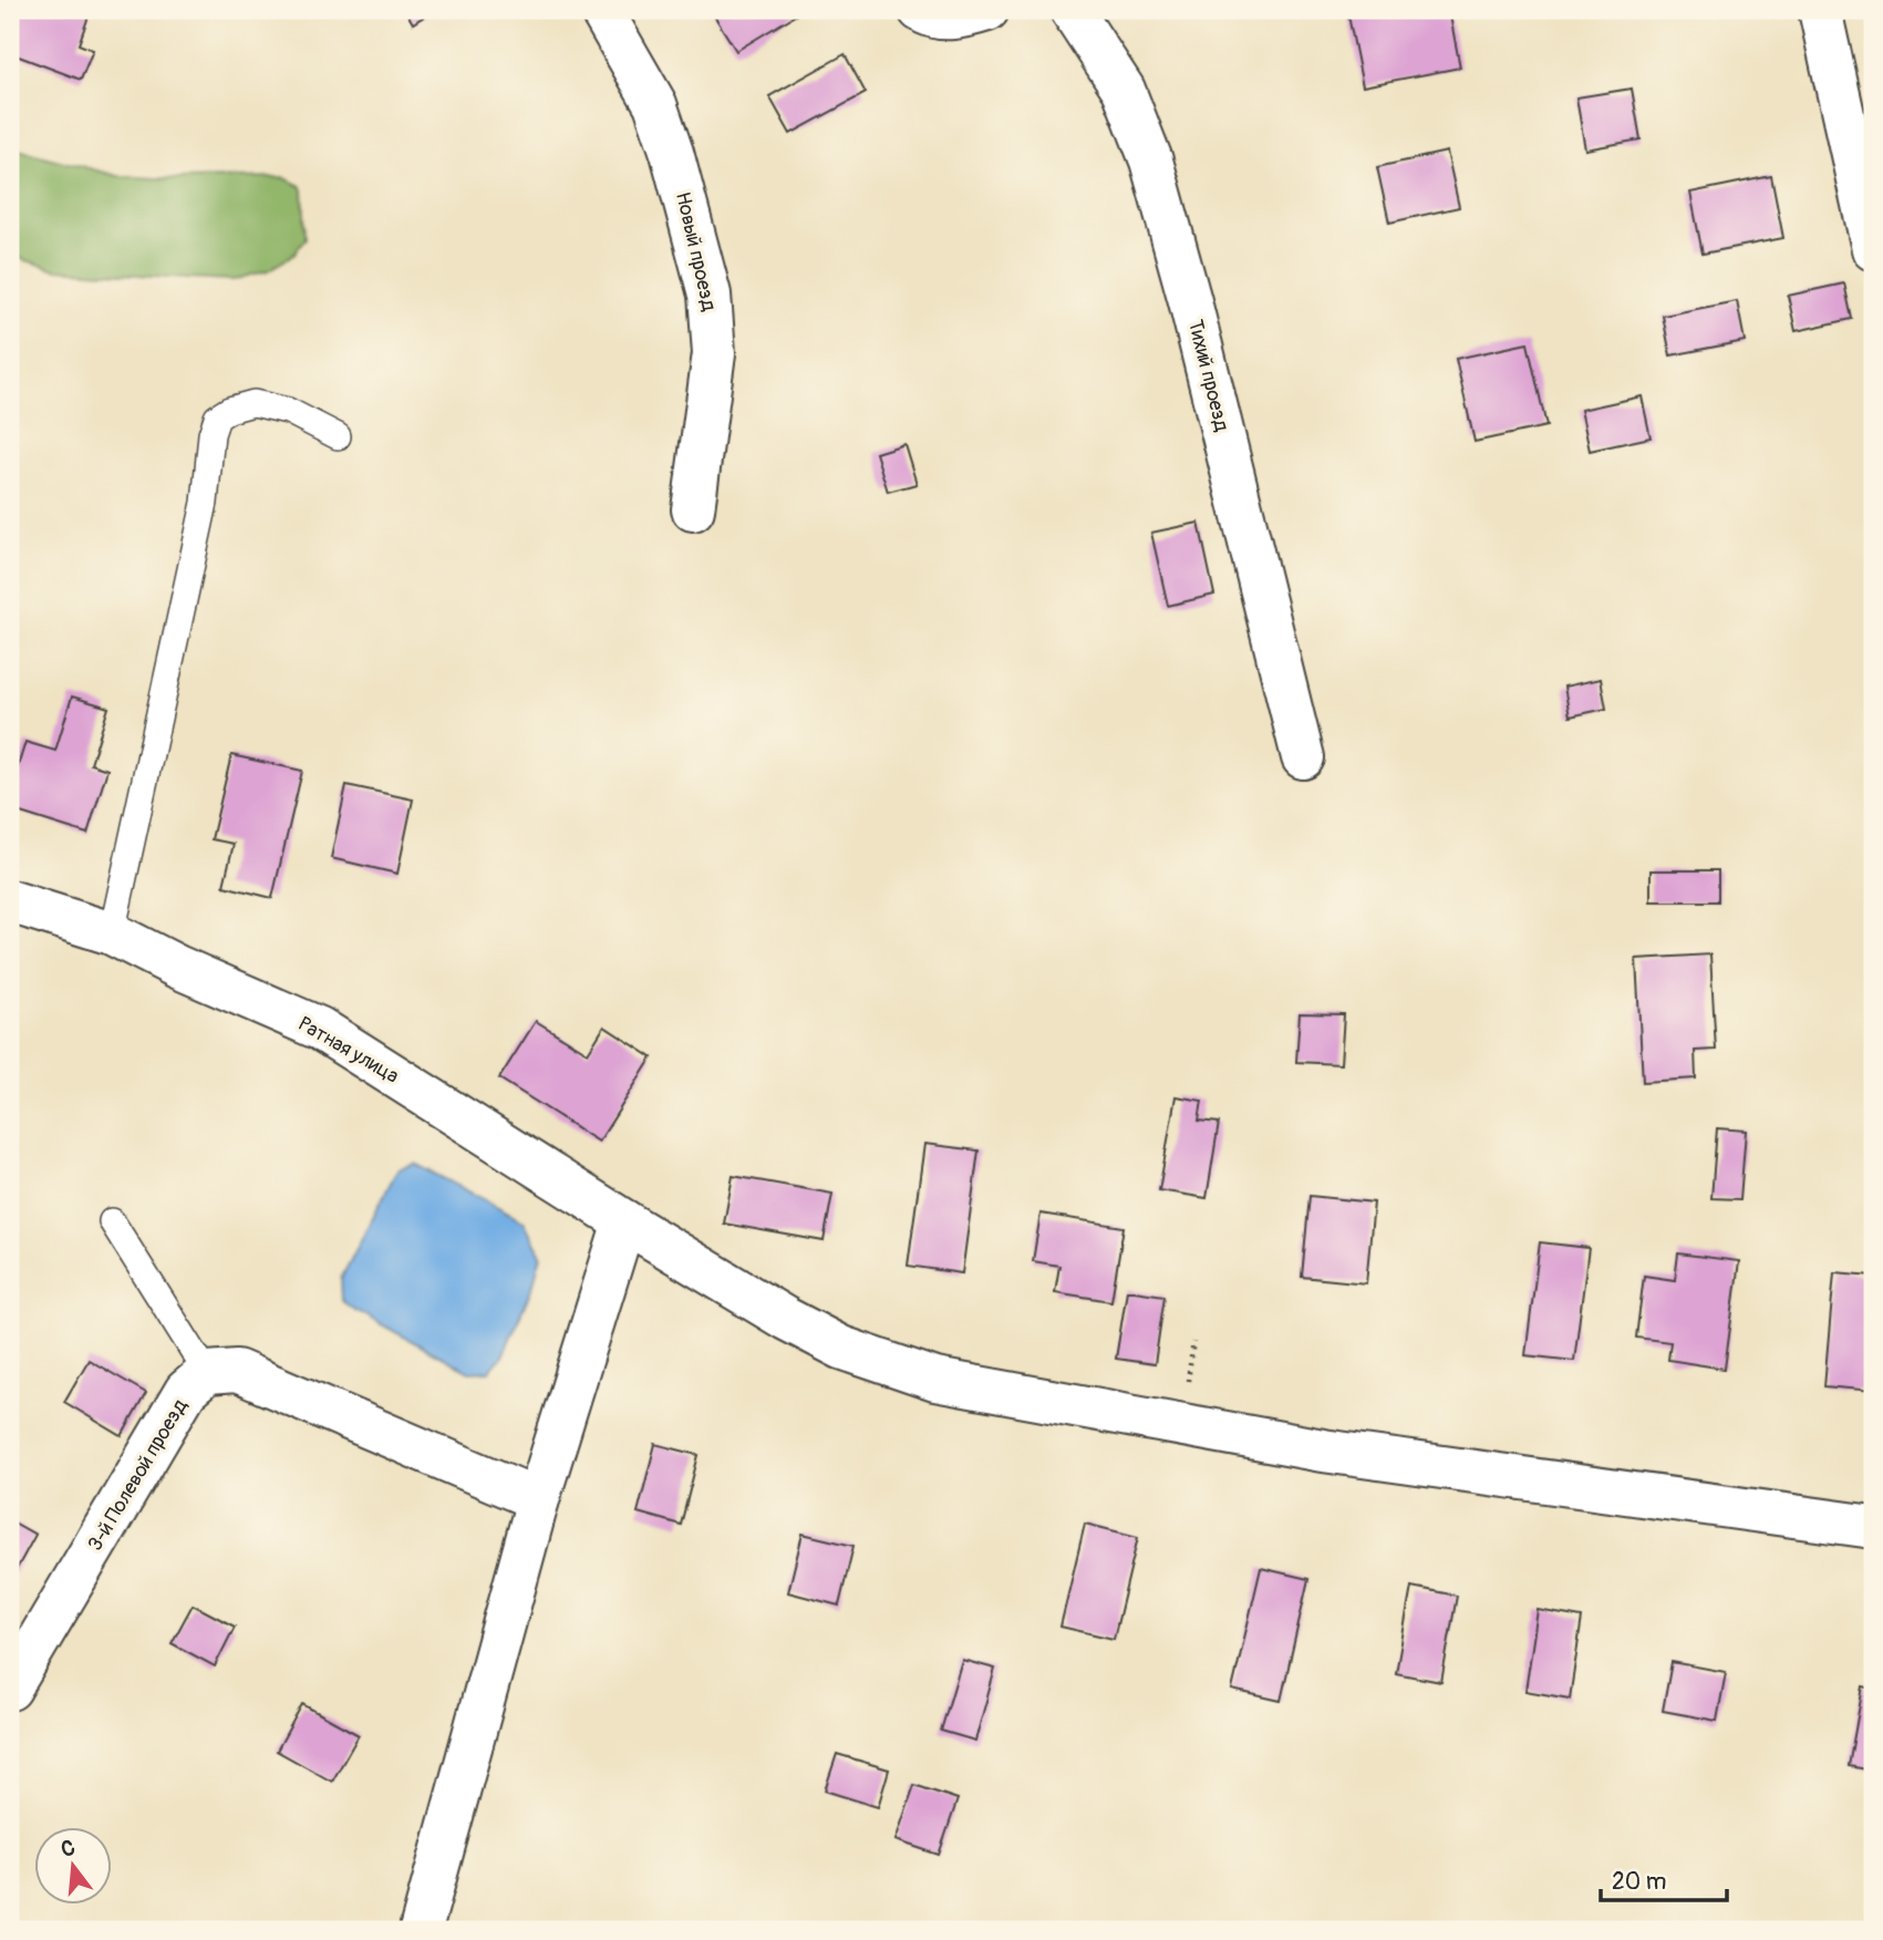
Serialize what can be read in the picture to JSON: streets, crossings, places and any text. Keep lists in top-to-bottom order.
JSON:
{
  "streets": {
    "street": [
      "Новый проезд",
      "Тихий проезд",
      "Ратная улица",
      "3-й Полевой проезд"
    ]
  },
  "scale_bar": "20 m",
  "north": "top"
}
